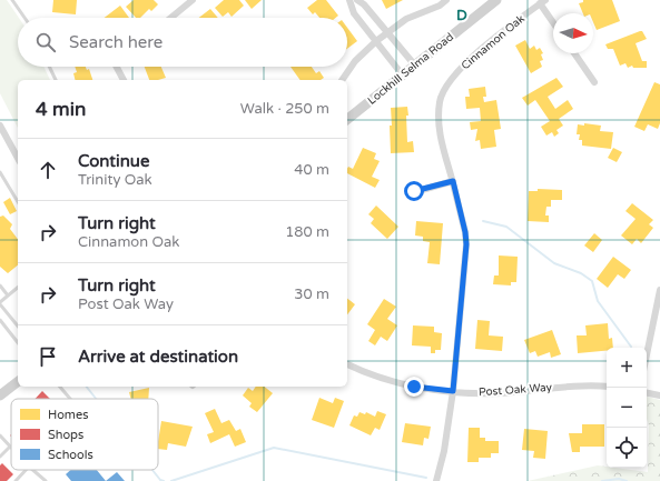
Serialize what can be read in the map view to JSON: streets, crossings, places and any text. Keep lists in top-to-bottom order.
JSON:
{
  "streets": {
    "main road": ["Lockhill Selma Road"],
    "street": ["Cinnamon Oak", "Post Oak Way"]
  },
  "crossings": [
    ["Cinnamon Oak", "Post Oak Way"]
  ],
  "legend": ["Homes", "Shops", "Schools"],
  "north": "right",
  "page": {
    "search": "Search here",
    "heading": ["4 min", "Walk · 250 m"],
    "list": [
      ["Continue", "Trinity Oak", "40 m"],
      ["Turn right", "Cinnamon Oak", "180 m"],
      ["Turn right", "Post Oak Way", "30 m"],
      "Arrive at destination"
    ],
    "map_buttons": ["+", "−"]
  },
  "grid": {
    "columns": ["D"]
  }
}
